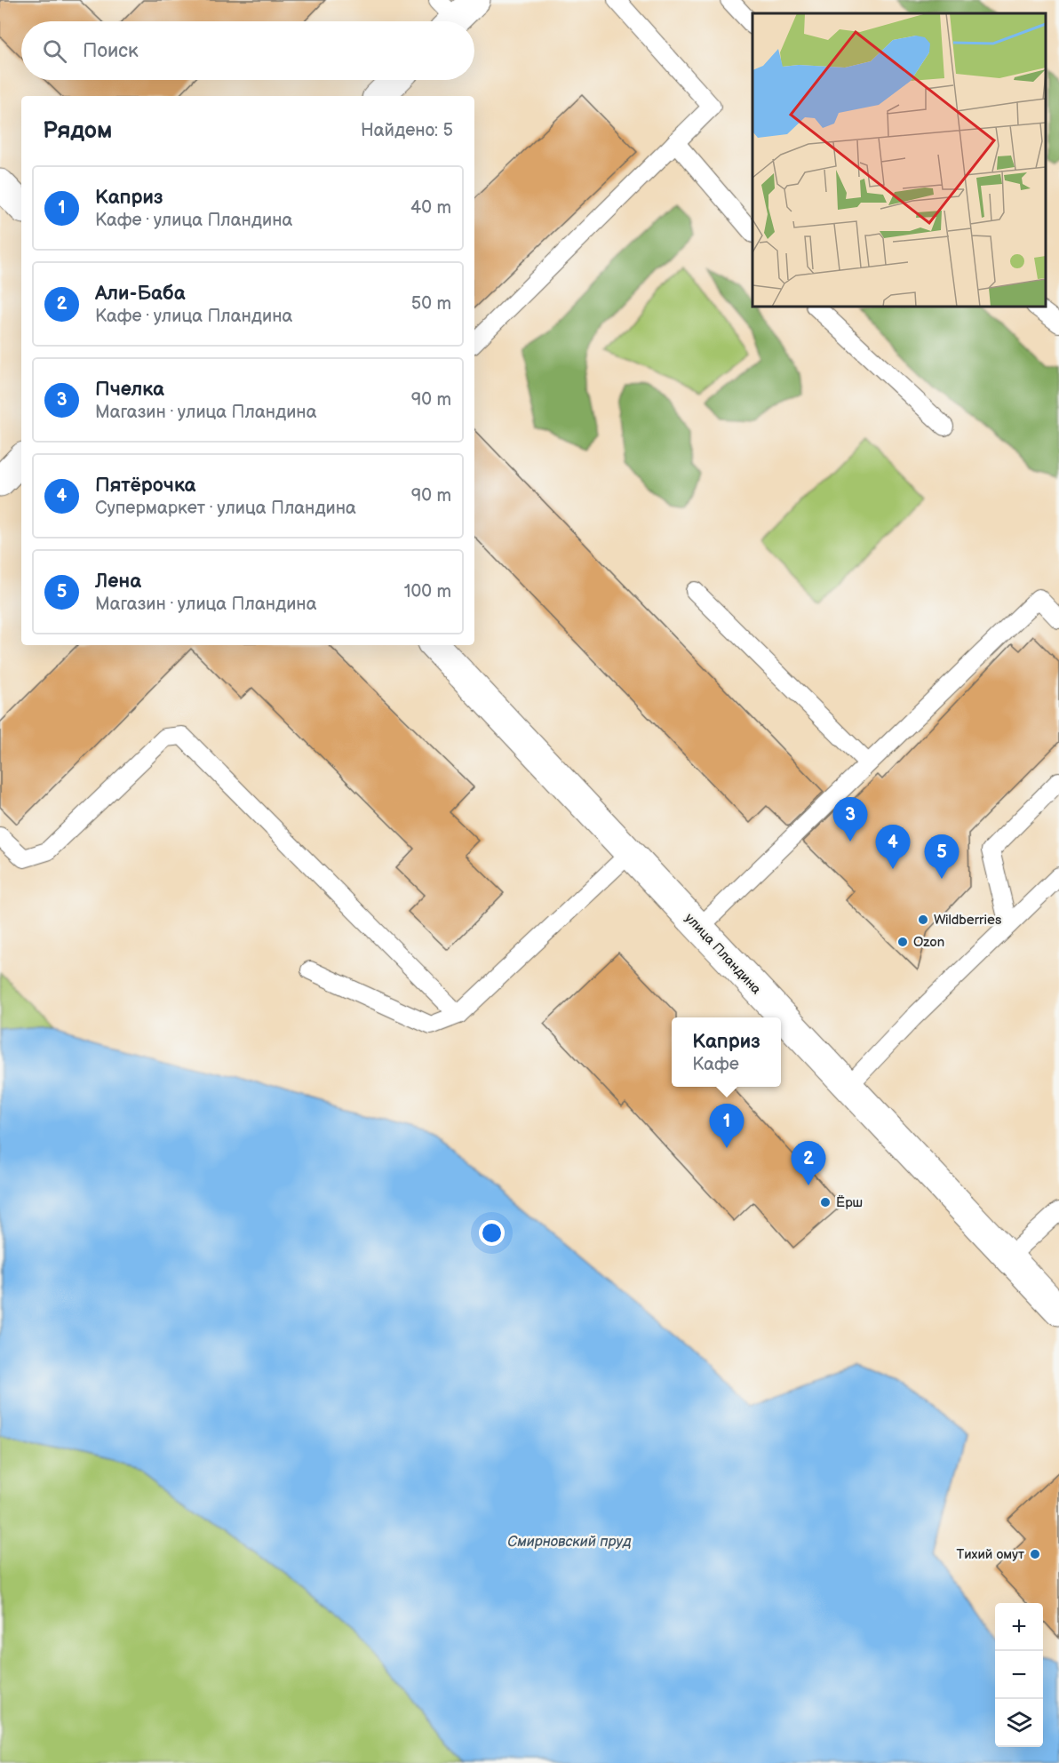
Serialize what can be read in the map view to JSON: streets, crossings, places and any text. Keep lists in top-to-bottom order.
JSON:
{
  "streets": {
    "street": ["улица Пландина"]
  },
  "water": ["Смирновский пруд"],
  "places": [
    "Wildberries",
    "Ozon",
    "Ёрш",
    "Тихий омут"
  ],
  "page": {
    "search": "Поиск",
    "heading": ["Рядом", "Найдено: 5"],
    "list": [
      {
        "mark": "1",
        "name": "Каприз",
        "note": "Кафе · улица Пландина",
        "value": "40 m"
      },
      {
        "mark": "2",
        "name": "Али-Баба",
        "note": "Кафе · улица Пландина",
        "value": "50 m"
      },
      {
        "mark": "3",
        "name": "Пчелка",
        "note": "Магазин · улица Пландина",
        "value": "90 m"
      },
      {
        "mark": "4",
        "name": "Пятёрочка",
        "note": "Супермаркет · улица Пландина",
        "value": "90 m"
      },
      {
        "mark": "5",
        "name": "Лена",
        "note": "Магазин · улица Пландина",
        "value": "100 m"
      }
    ],
    "pins": [
      "3",
      "4",
      "5",
      "1",
      "2"
    ],
    "popup": ["Каприз", "Кафе"],
    "map_buttons": ["+", "−"]
  }
}
